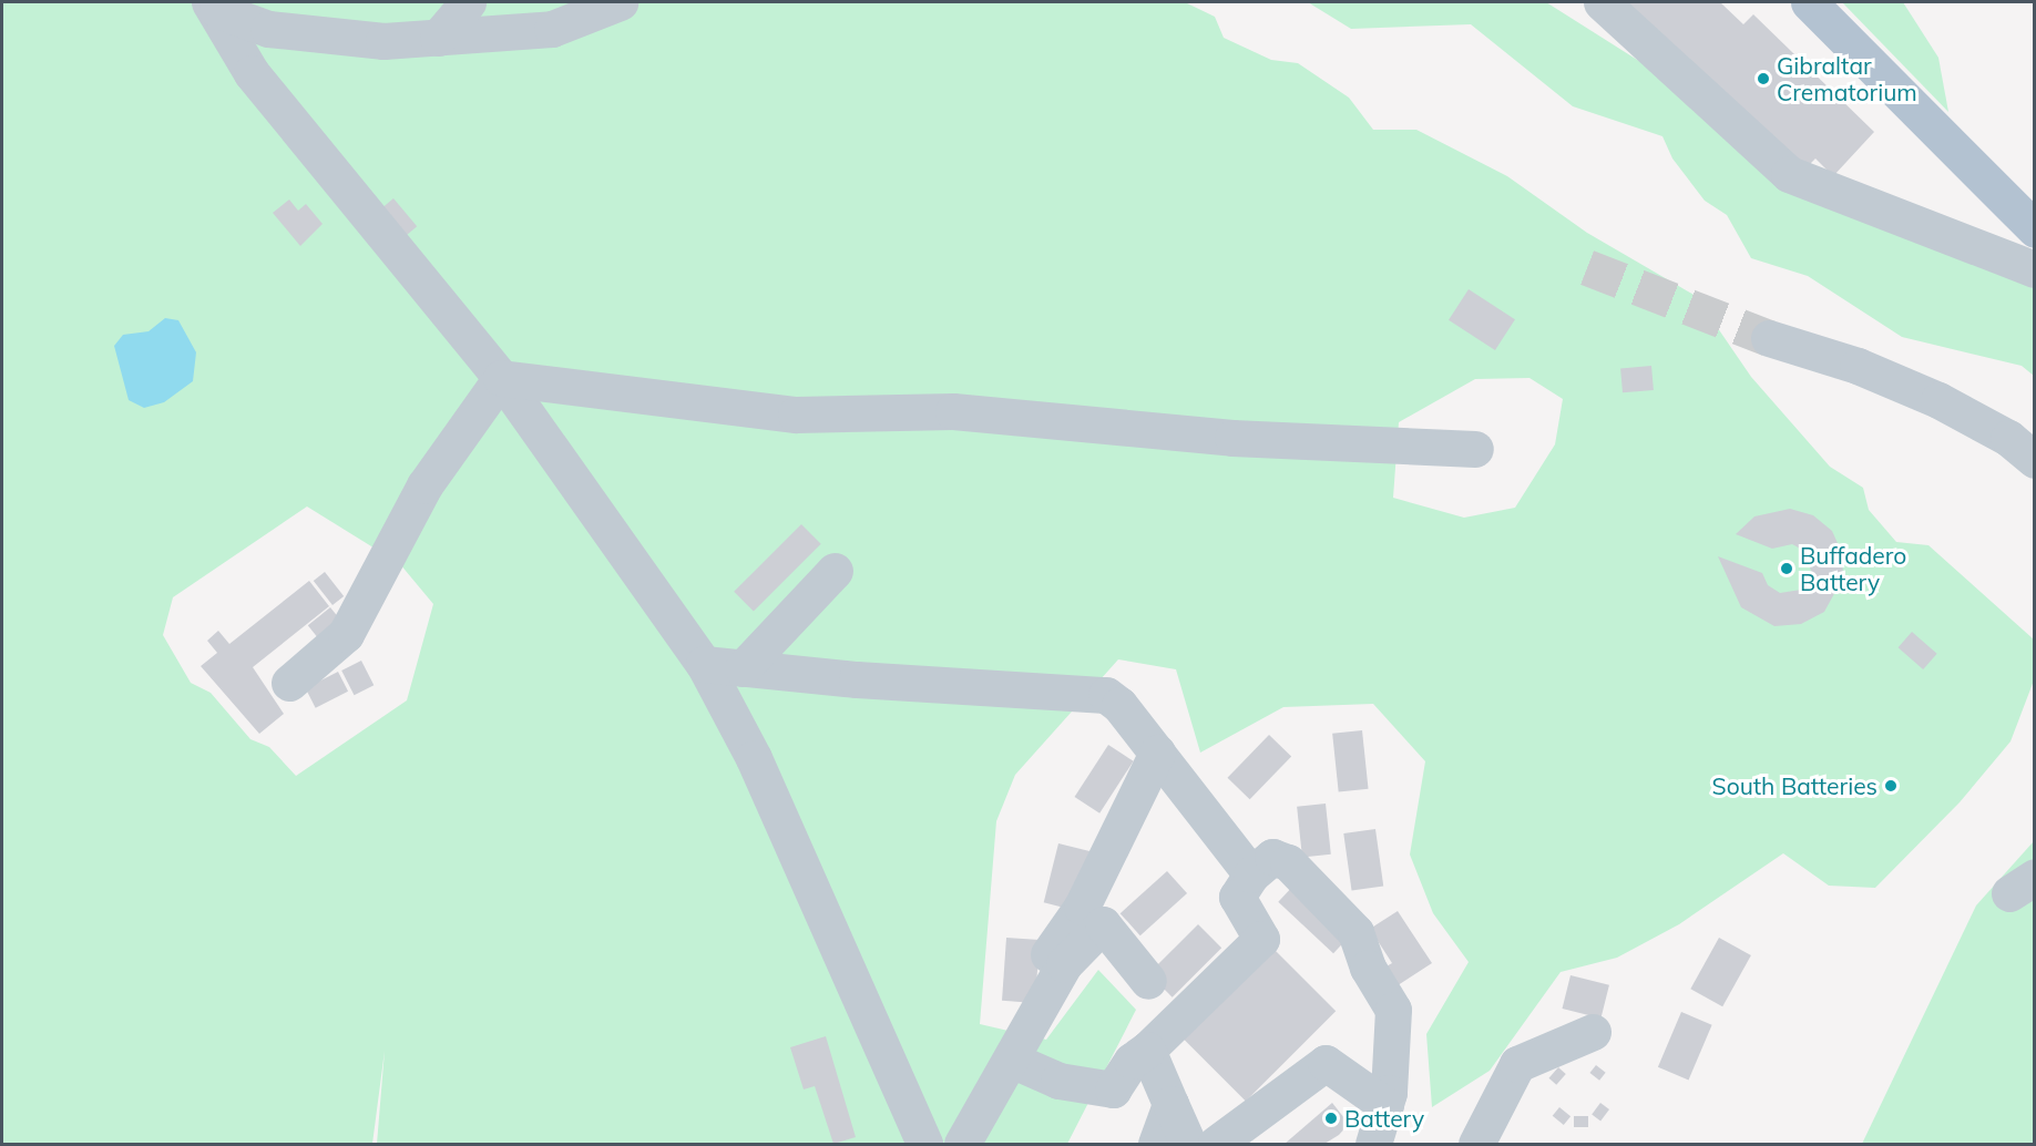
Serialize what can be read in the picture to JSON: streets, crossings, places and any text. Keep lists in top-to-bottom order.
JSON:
{
  "places": [
    "Gibraltar Crematorium",
    "Buffadero Battery",
    "South Batteries",
    "Battery"
  ]
}
